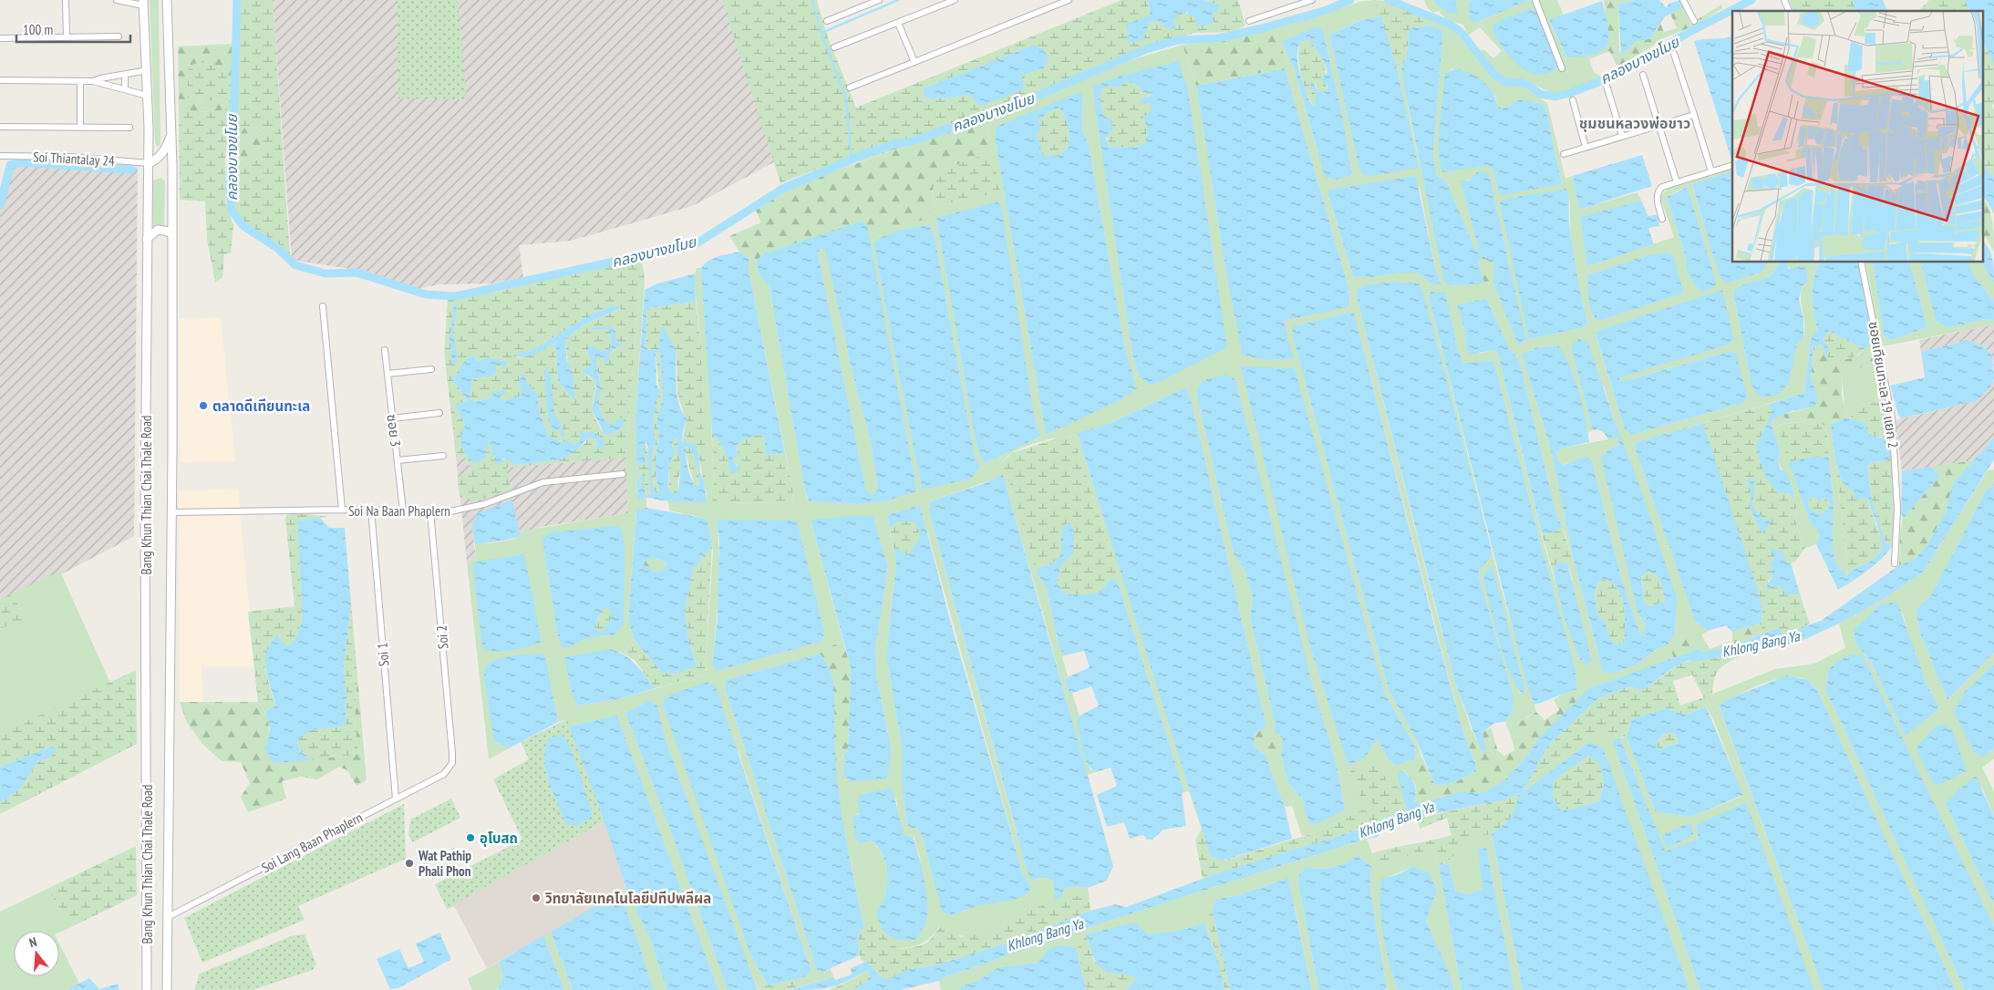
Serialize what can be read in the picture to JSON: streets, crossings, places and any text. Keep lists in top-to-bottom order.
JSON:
{
  "streets": {
    "main road": ["Bang Khun Thian Chai Thale Road"],
    "street": [
      "Soi Thiantalay 24",
      "ซอยเทียนทะเล 19 แยก 2",
      "ซอย 3",
      "Soi Na Baan Phaplern",
      "Soi 2",
      "Soi 1",
      "Soi Lang Baan Phaplern"
    ]
  },
  "crossings": [
    ["Soi Thiantalay 24", "Bang Khun Thian Chai Thale Road"],
    ["ซอย 3", "Soi Na Baan Phaplern"],
    ["Bang Khun Thian Chai Thale Road", "Soi Na Baan Phaplern"],
    ["Bang Khun Thian Chai Thale Road", "Soi Lang Baan Phaplern"],
    ["Soi Na Baan Phaplern", "Soi 2"],
    ["Soi Na Baan Phaplern", "Soi 1"],
    ["Soi 2", "Soi Lang Baan Phaplern"],
    ["Soi 1", "Soi Lang Baan Phaplern"]
  ],
  "districts": ["ชุมชนหลวงพ่อขาว"],
  "water": ["คลองบางขโมย", "Khlong Bang Ya"],
  "places": [
    "ตลาดดีเทียนทะเล",
    "อุโบสถ",
    "Wat Pathip Phali Phon",
    "วิทยาลัยเทคโนโลยีปทีปพลีผล"
  ],
  "scale_bar": "100 m",
  "north": "top"
}
